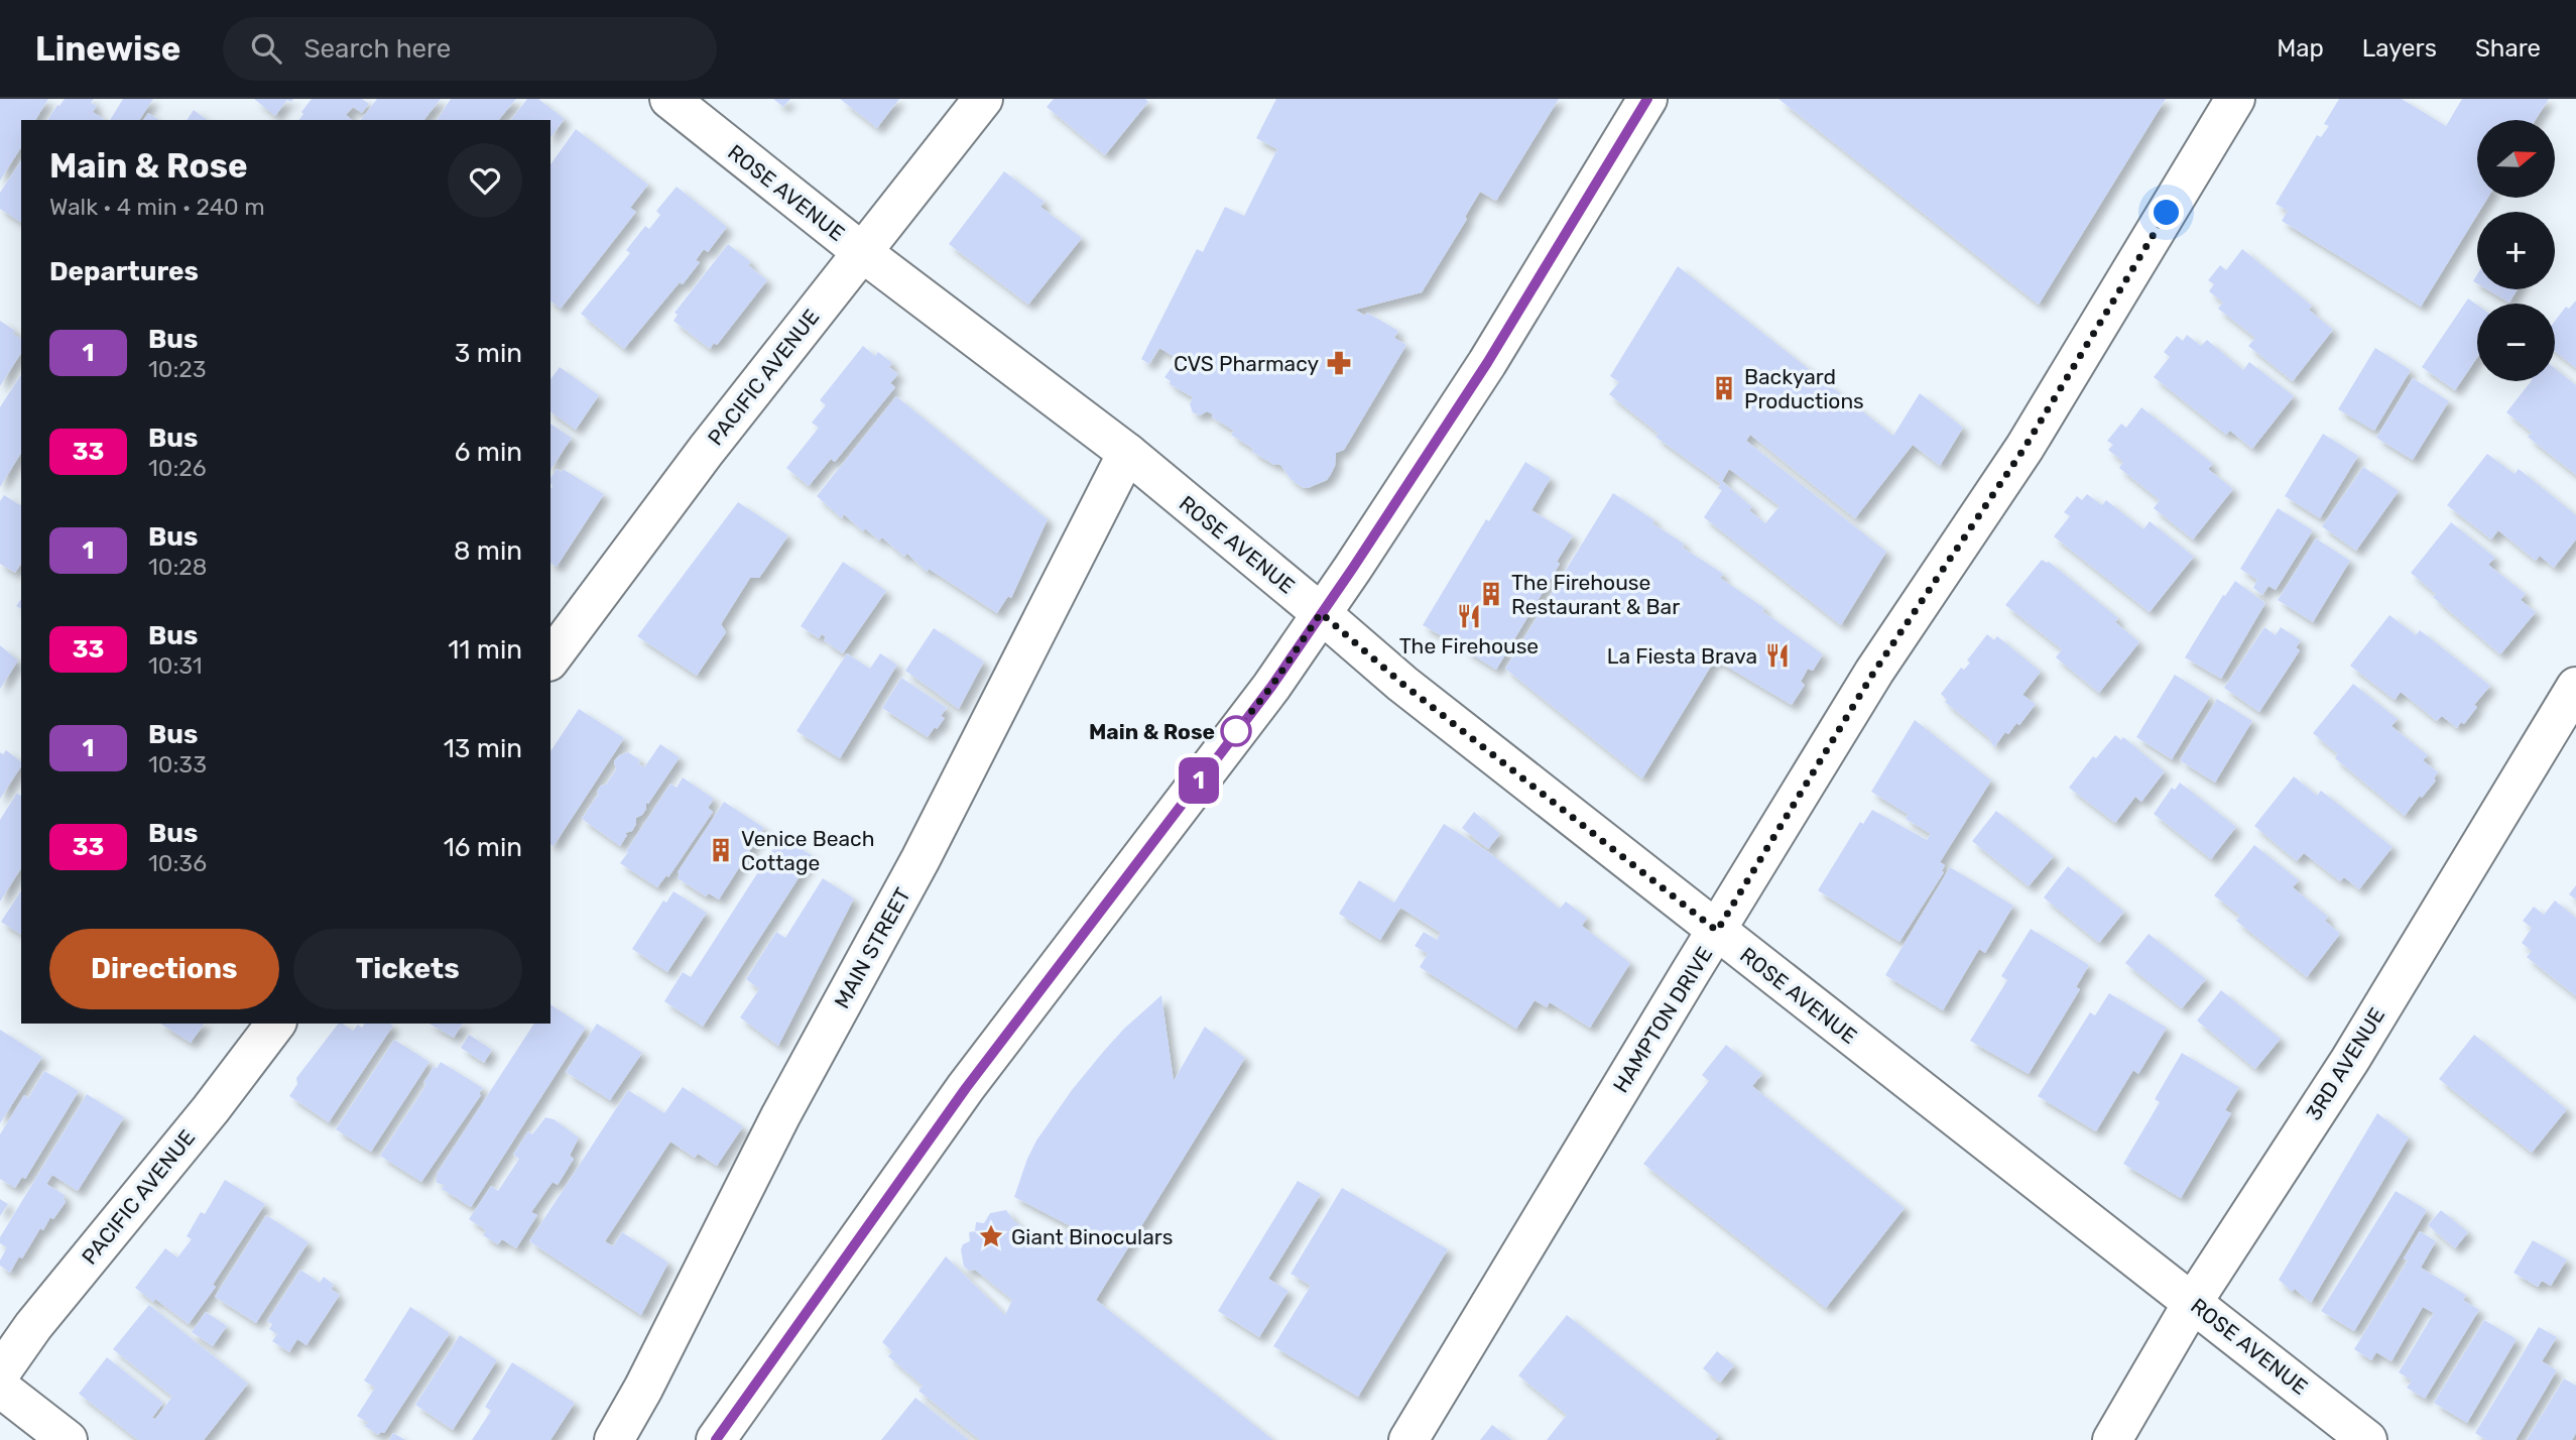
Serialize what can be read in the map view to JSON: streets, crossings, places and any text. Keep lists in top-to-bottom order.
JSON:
{
  "streets": {
    "street": [
      "ROSE AVENUE",
      "PACIFIC AVENUE",
      "MAIN STREET",
      "HAMPTON DRIVE",
      "3RD AVENUE"
    ]
  },
  "crossings": [
    ["ROSE AVENUE", "PACIFIC AVENUE"],
    ["ROSE AVENUE", "MAIN STREET"],
    ["ROSE AVENUE", "HAMPTON DRIVE"],
    ["ROSE AVENUE", "3RD AVENUE"]
  ],
  "places": {
    "pharmacy": ["CVS Pharmacy"],
    "building": ["Backyard Productions", "The Firehouse Restaurant & Bar", "Venice Beach Cottage"],
    "restaurant": ["The Firehouse", "La Fiesta Brava"],
    "other": ["Main & Rose"],
    "place": ["Giant Binoculars"]
  },
  "lines": ["bus line 1"],
  "north": "right",
  "page": {
    "header": "Linewise",
    "search": "Search here",
    "nav": ["Map", "Layers", "Share"],
    "on_map": "1",
    "map_buttons": ["+", "−"],
    "heading": [
      ["Main & Rose", "Walk · 4 min · 240 m"],
      "Departures"
    ],
    "list": [
      {
        "mark": "1",
        "name": "Bus",
        "note": "10:23",
        "value": "3 min"
      },
      {
        "mark": "33",
        "name": "Bus",
        "note": "10:26",
        "value": "6 min"
      },
      {
        "mark": "1",
        "name": "Bus",
        "note": "10:28",
        "value": "8 min"
      },
      {
        "mark": "33",
        "name": "Bus",
        "note": "10:31",
        "value": "11 min"
      },
      {
        "mark": "1",
        "name": "Bus",
        "note": "10:33",
        "value": "13 min"
      },
      {
        "mark": "33",
        "name": "Bus",
        "note": "10:36",
        "value": "16 min"
      }
    ],
    "buttons": ["Directions", "Tickets"]
  }
}
